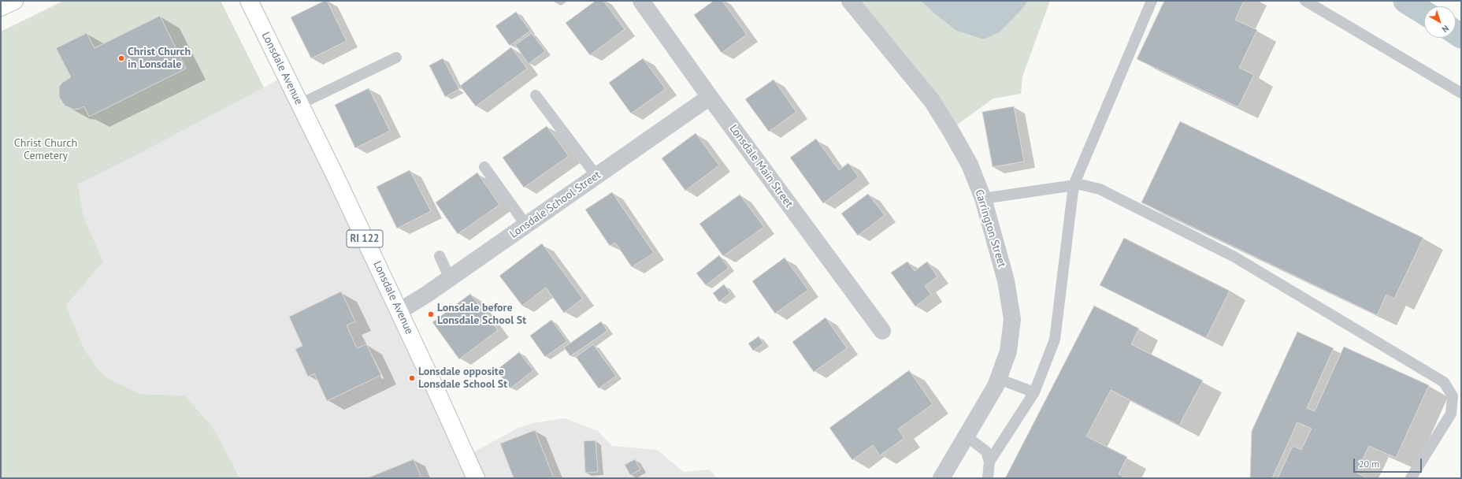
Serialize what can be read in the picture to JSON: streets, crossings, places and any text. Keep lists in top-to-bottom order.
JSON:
{
  "streets": {
    "main road": ["Lonsdale Avenue", "RI 122"],
    "street": ["Lonsdale Main Street", "Lonsdale School Street", "Carrington Street"]
  },
  "crossings": [
    ["Lonsdale Avenue", "Lonsdale School Street"],
    ["Lonsdale Main Street", "Lonsdale School Street"]
  ],
  "parks": ["Christ Church Cemetery"],
  "places": ["Christ Church in Lonsdale", "Lonsdale before Lonsdale School St", "Lonsdale opposite Lonsdale School St"],
  "scale_bar": "20 m",
  "north": "bottom right"
}
